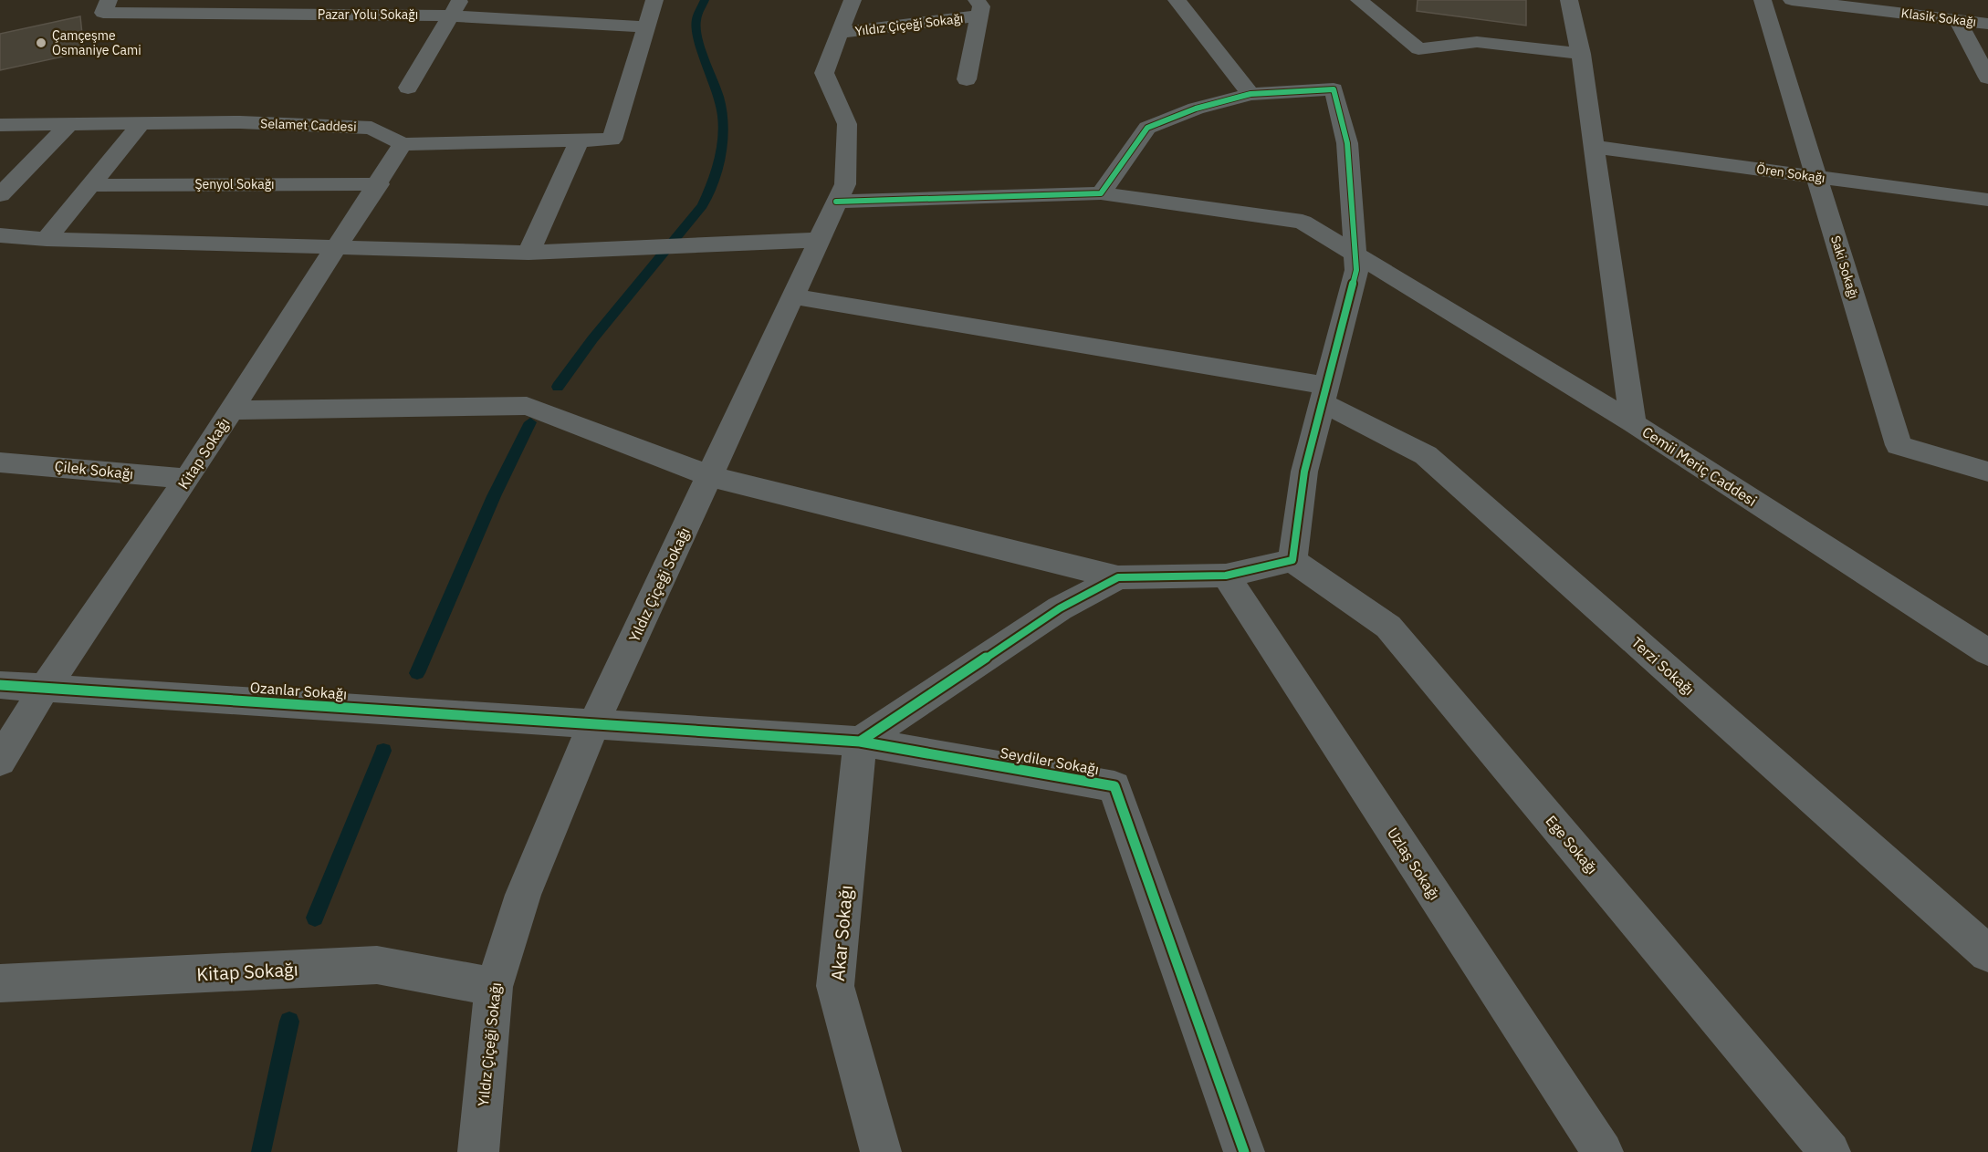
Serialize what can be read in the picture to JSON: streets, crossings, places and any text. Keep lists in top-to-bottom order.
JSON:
{
  "streets": {
    "street": [
      "Pazar Yolu Sokağı",
      "Klasik Sokağı",
      "Yıldız Çiçeği Sokağı",
      "Selamet Caddesi",
      "Ören Sokağı",
      "Şenyol Sokağı",
      "Saki Sokağı",
      "Kitap Sokağı",
      "Cemii Meriç Caddesi",
      "Çilek Sokağı",
      "Terzi Sokağı",
      "Ozanlar Sokağı",
      "Seydiler Sokağı",
      "Ege Sokağı",
      "Uzlaş Sokağı",
      "Akar Sokağı"
    ]
  },
  "crossings": [
    ["Pazar Yolu Sokağı", "Selamet Caddesi"],
    ["Yıldız Çiçeği Sokağı", "Kitap Sokağı"],
    ["Yıldız Çiçeği Sokağı", "Terzi Sokağı"],
    ["Yıldız Çiçeği Sokağı", "Ozanlar Sokağı"],
    ["Yıldız Çiçeği Sokağı", "Seydiler Sokağı"],
    ["Selamet Caddesi", "Kitap Sokağı"],
    ["Ören Sokağı", "Saki Sokağı"],
    ["Ören Sokağı", "Cemii Meriç Caddesi"],
    ["Şenyol Sokağı", "Kitap Sokağı"],
    ["Kitap Sokağı", "Çilek Sokağı"],
    ["Kitap Sokağı", "Ozanlar Sokağı"],
    ["Ozanlar Sokağı", "Seydiler Sokağı"],
    ["Seydiler Sokağı", "Akar Sokağı"]
  ],
  "places": ["Çamçeşme Osmaniye Cami"]
}
